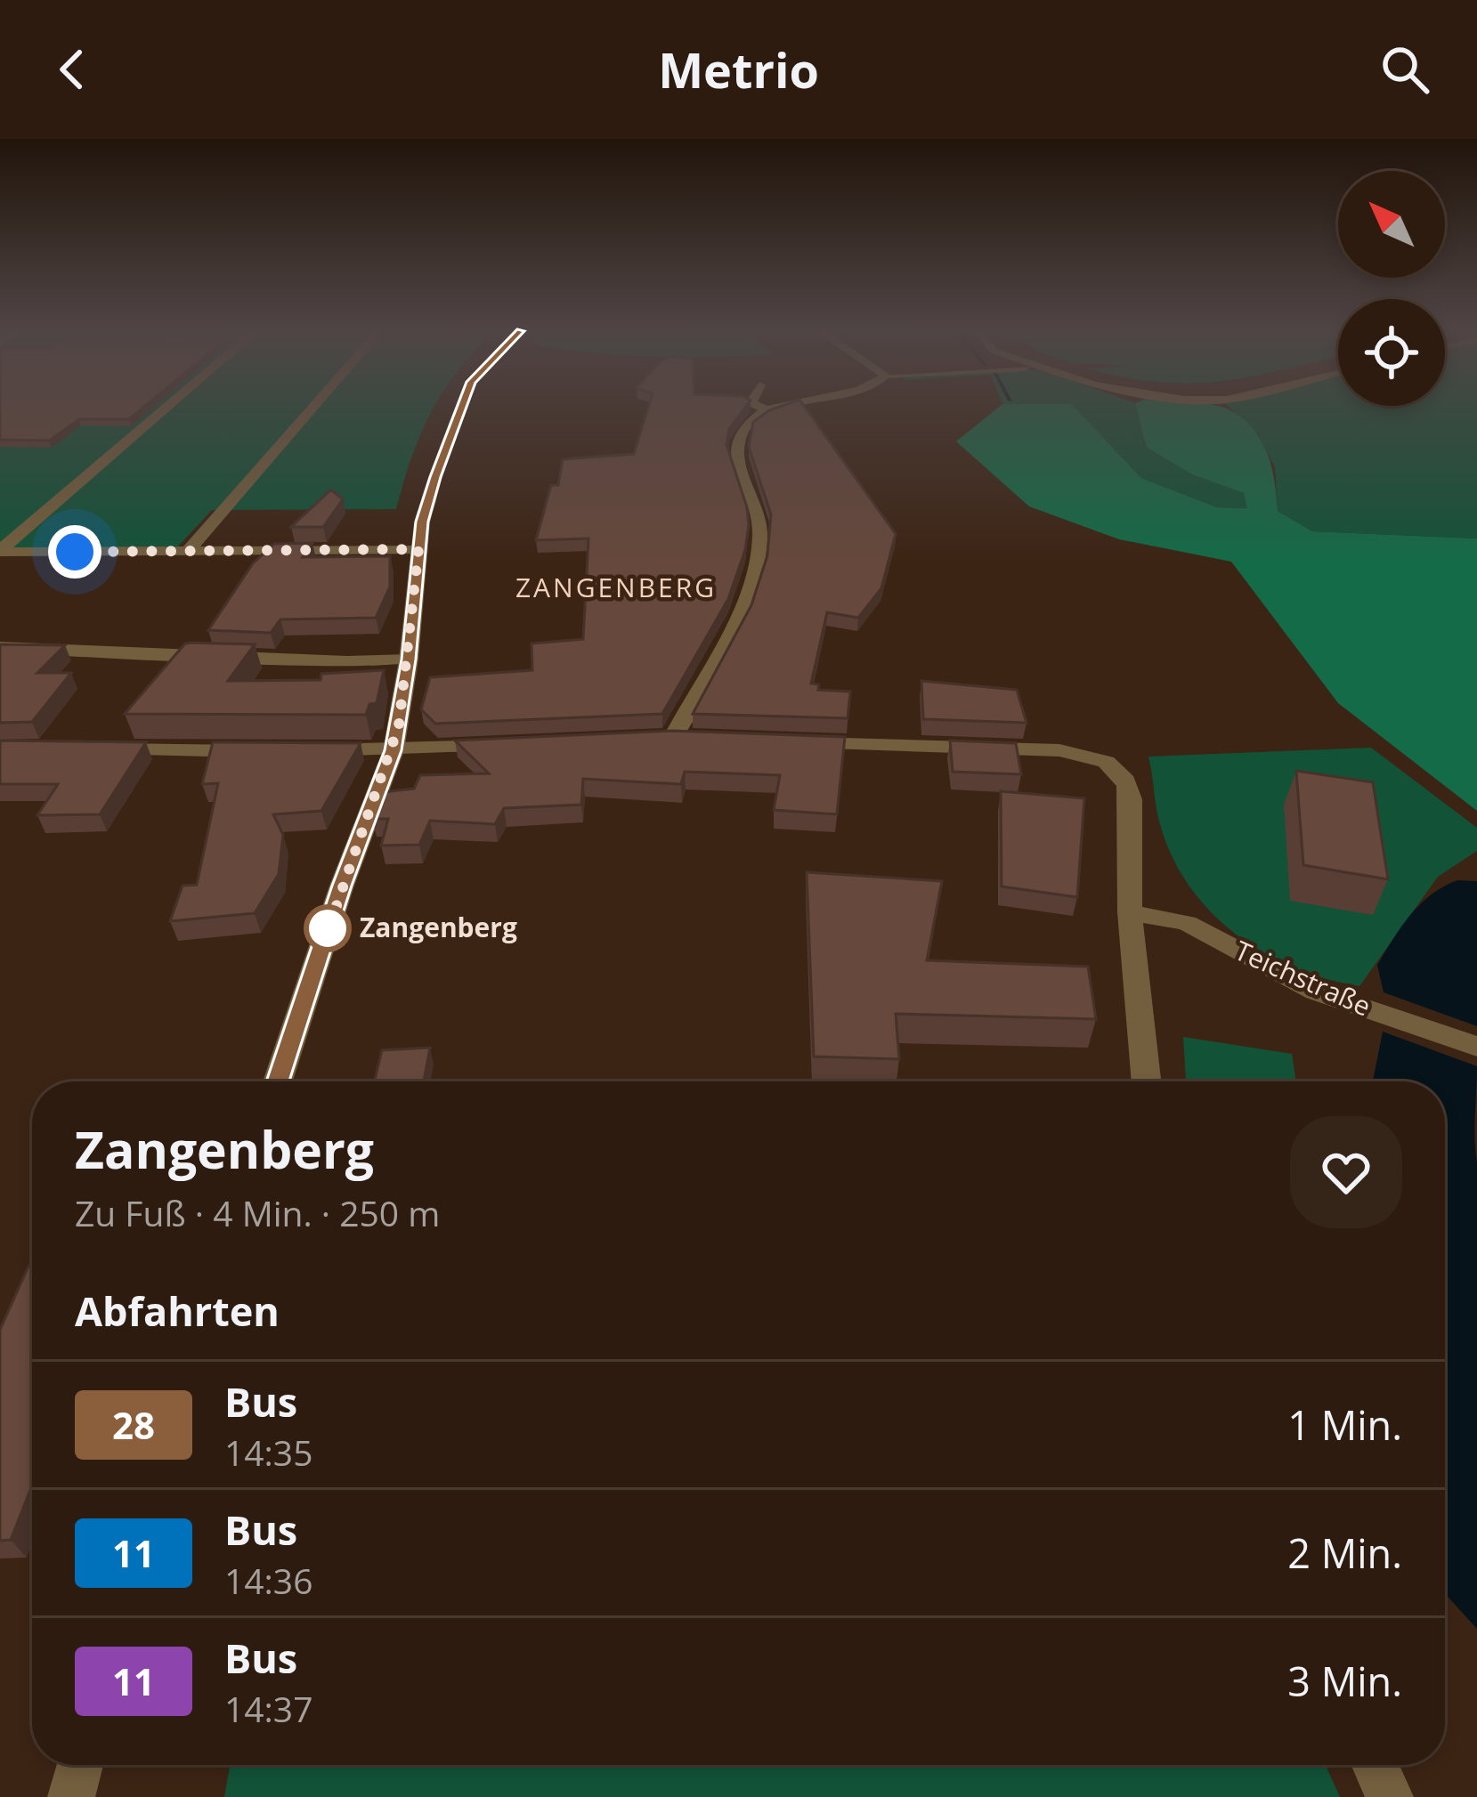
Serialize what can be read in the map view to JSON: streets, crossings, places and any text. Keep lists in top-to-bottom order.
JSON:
{
  "streets": {
    "street": ["Teichstraße"]
  },
  "districts": ["ZANGENBERG"],
  "places": ["Zangenberg"],
  "lines": ["bus line 28"],
  "north": "top left",
  "page": {
    "header": "Metrio",
    "heading": [
      ["Zangenberg", "Zu Fuß · 4 Min. · 250 m"],
      "Abfahrten"
    ],
    "list": [
      {
        "mark": "28",
        "name": "Bus",
        "note": "14:35",
        "value": "1 Min."
      },
      {
        "mark": "11",
        "name": "Bus",
        "note": "14:36",
        "value": "2 Min."
      },
      {
        "mark": "11",
        "name": "Bus",
        "note": "14:37",
        "value": "3 Min."
      }
    ]
  }
}
